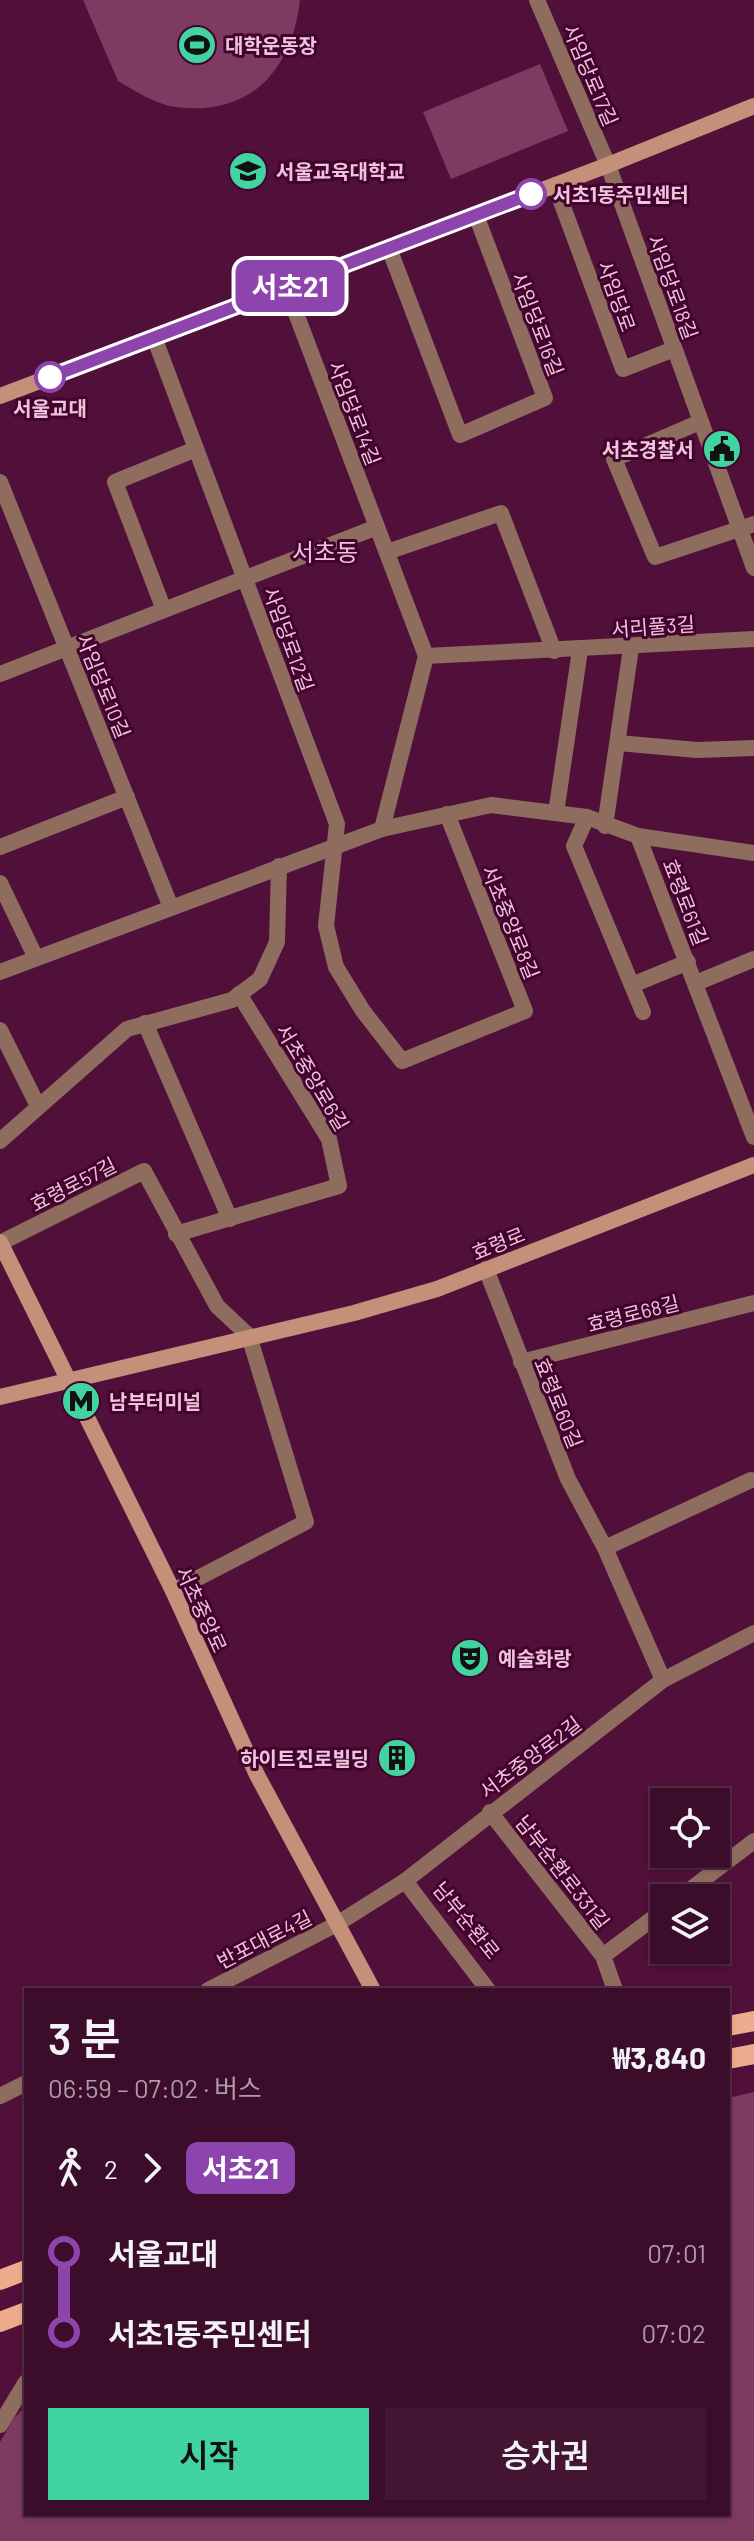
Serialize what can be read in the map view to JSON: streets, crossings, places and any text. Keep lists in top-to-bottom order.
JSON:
{
  "streets": {
    "main road": ["효령로", "서초중앙로"],
    "street": [
      "사임당로17길",
      "사임당로18길",
      "사임당로",
      "사임당로16길",
      "사임당로14길",
      "서리풀3길",
      "사임당로12길",
      "사임당로10길",
      "효령로61길",
      "서초중앙로8길",
      "서초중앙로6길",
      "효령로57길",
      "효령로68길",
      "효령로60길",
      "서초중앙로2길",
      "남부순환로331길",
      "남부순환로",
      "반포대로4길"
    ]
  },
  "crossings": [
    ["사임당로17길", "사임당로18길"],
    ["사임당로18길", "사임당로"],
    ["사임당로14길", "서리풀3길"],
    ["사임당로12길", "서초중앙로8길"],
    ["효령로57길", "효령로"],
    ["효령로57길", "서초중앙로"],
    ["효령로", "효령로60길"],
    ["효령로", "서초중앙로"],
    ["효령로68길", "효령로60길"],
    ["효령로60길", "서초중앙로2길"],
    ["서초중앙로", "서초중앙로2길"],
    ["서초중앙로", "반포대로4길"],
    ["서초중앙로2길", "남부순환로331길"],
    ["서초중앙로2길", "남부순환로"],
    ["서초중앙로2길", "반포대로4길"]
  ],
  "districts": ["서초동"],
  "places": {
    "sports": ["대학운동장"],
    "school or university": ["서울교육대학교"],
    "other": ["서초1동주민센터", "서울교대"],
    "public building": ["서초경찰서"],
    "metro station": ["남부터미널"],
    "theatre": ["예술화랑"],
    "building": ["하이트진로빌딩"]
  },
  "lines": ["bus line 서초21"],
  "page": {
    "on_map": "서초21",
    "heading": ["3 분", "06:59 – 07:02 · 버스", "₩3,840"],
    "legs": ["2", "서초21"],
    "list": [
      {
        "name": "서울교대",
        "value": "07:01"
      },
      {
        "name": "서초1동주민센터",
        "value": "07:02"
      }
    ],
    "buttons": ["시작", "승차권"]
  }
}
